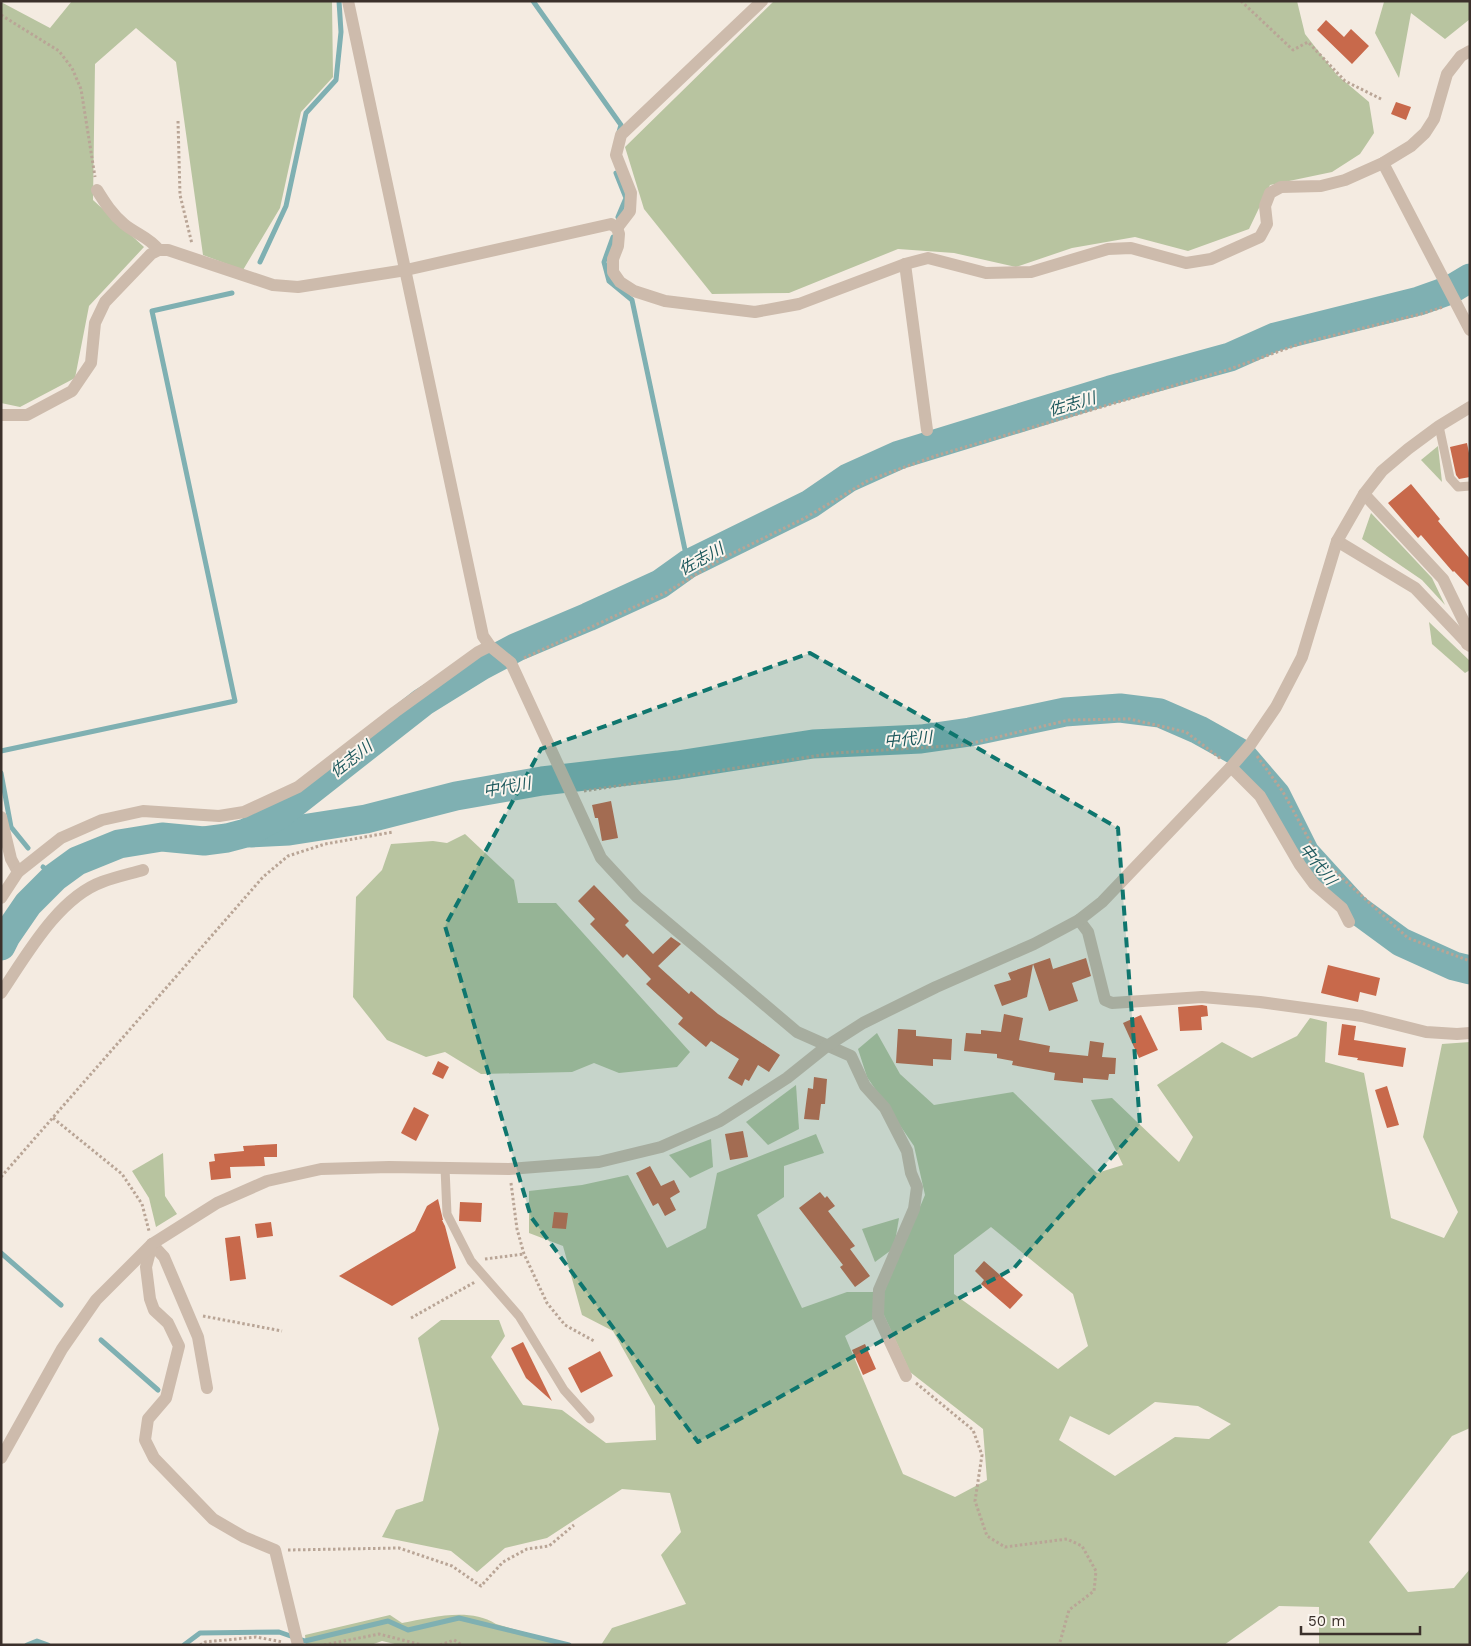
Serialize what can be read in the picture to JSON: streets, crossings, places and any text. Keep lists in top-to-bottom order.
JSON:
{
  "water": ["佐志川", "中代川"],
  "scale_bar": "50 m"
}
